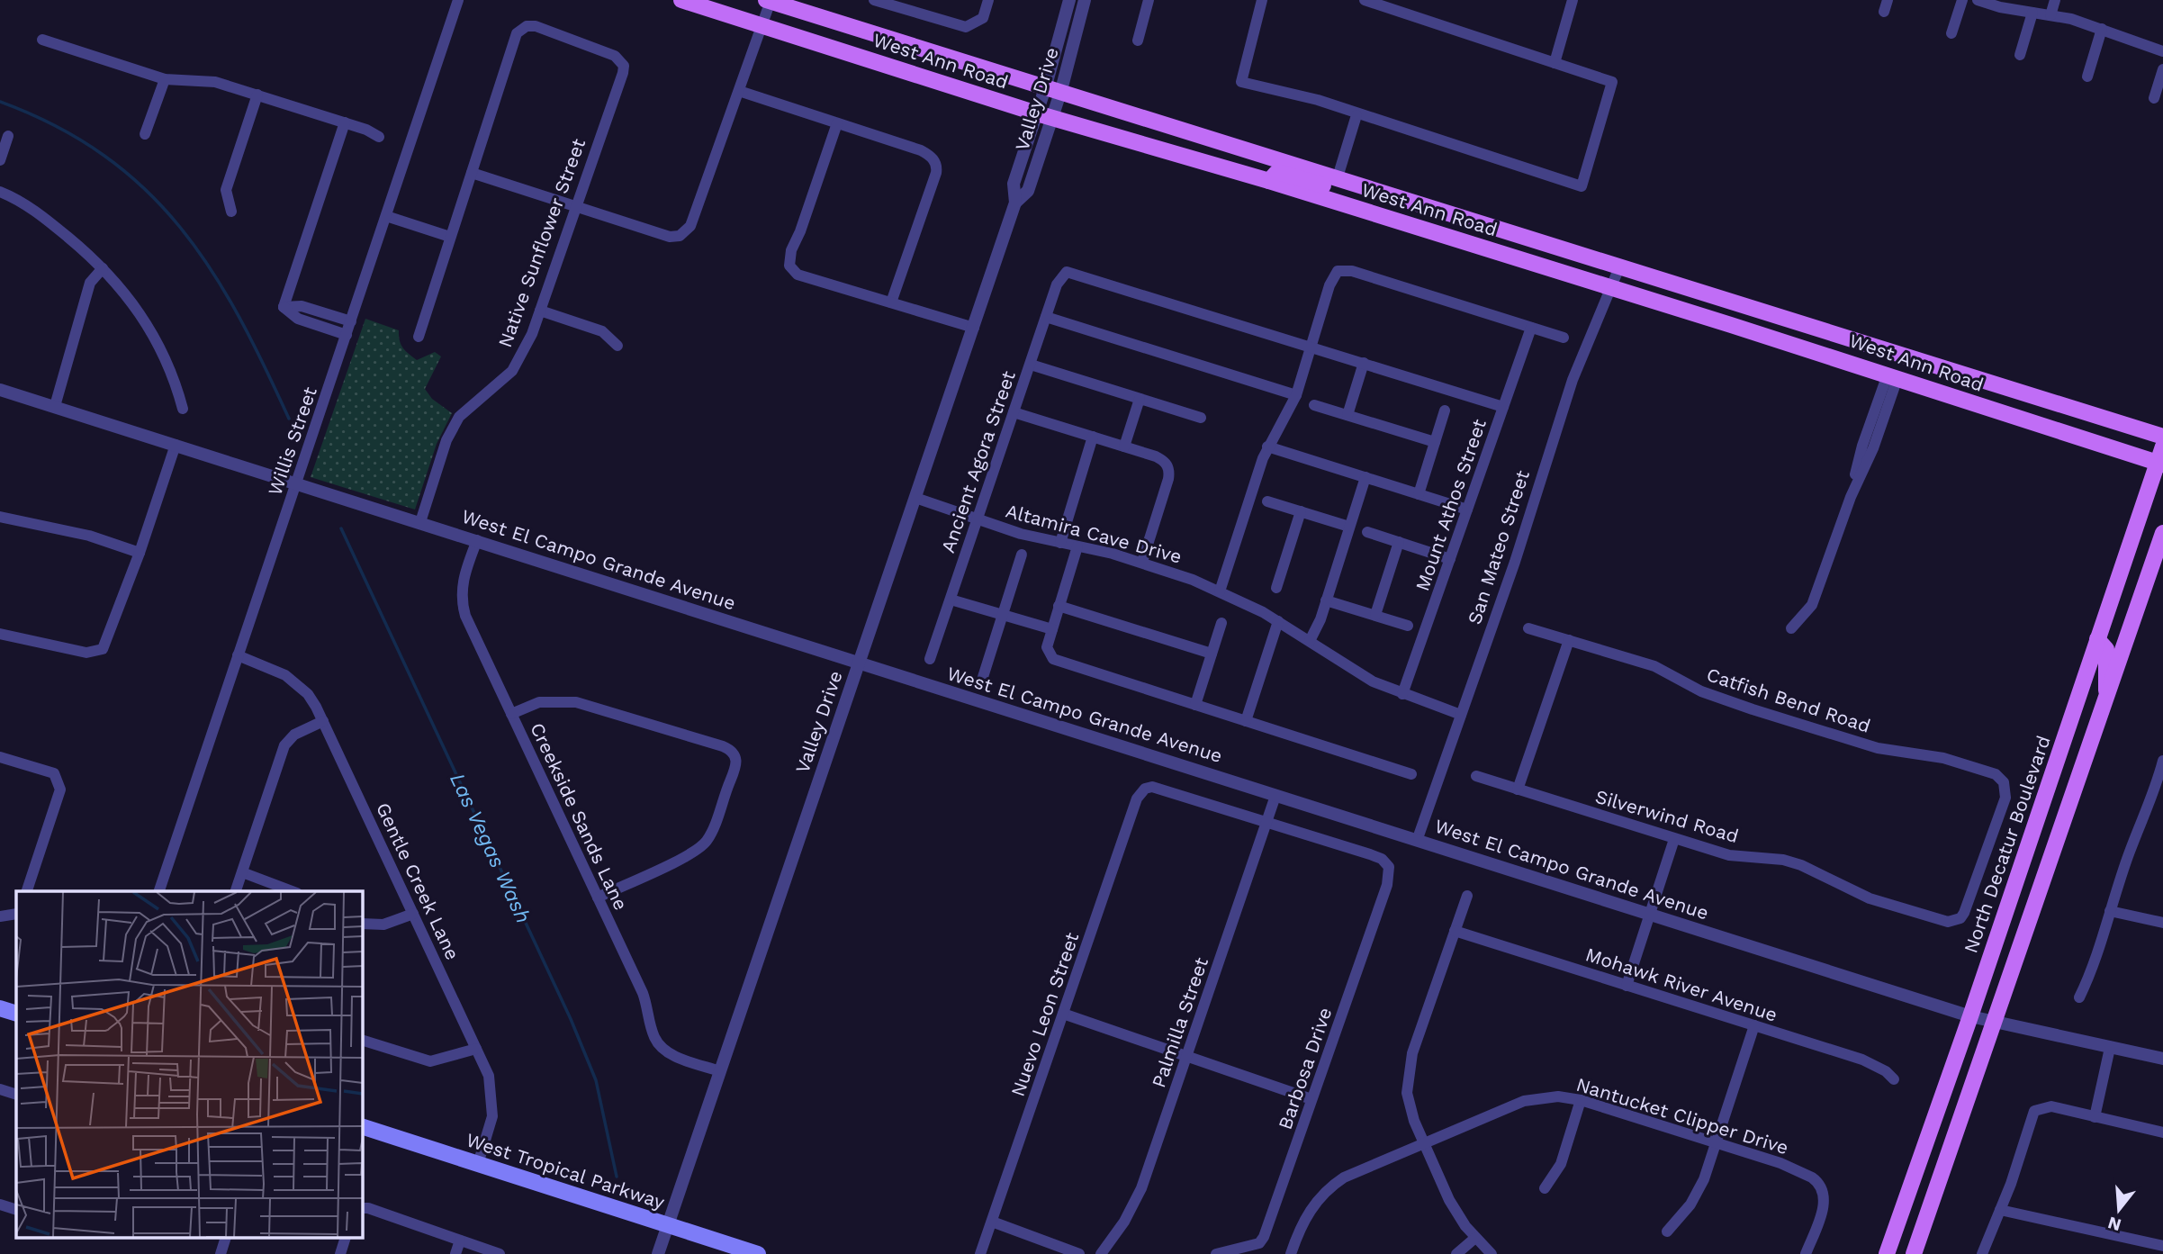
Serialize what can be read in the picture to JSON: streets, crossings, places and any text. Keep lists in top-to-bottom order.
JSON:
{
  "streets": {
    "main road": ["West Ann Road", "North Decatur Boulevard", "West Tropical Parkway"],
    "street": [
      "Valley Drive",
      "Native Sunflower Street",
      "Willis Street",
      "Ancient Agora Street",
      "Mount Athos Street",
      "Altamira Cave Drive",
      "San Mateo Street",
      "West El Campo Grande Avenue",
      "Catfish Bend Road",
      "Creekside Sands Lane",
      "Silverwind Road",
      "Gentle Creek Lane",
      "Mohawk River Avenue",
      "Nuevo Leon Street",
      "Palmilla Street",
      "Barbosa Drive",
      "Nantucket Clipper Drive"
    ]
  },
  "crossings": [
    ["West Ann Road", "Valley Drive"],
    ["West Ann Road", "San Mateo Street"],
    ["West Ann Road", "North Decatur Boulevard"],
    ["Valley Drive", "Altamira Cave Drive"],
    ["Valley Drive", "West El Campo Grande Avenue"],
    ["Valley Drive", "Creekside Sands Lane"],
    ["Valley Drive", "West Tropical Parkway"],
    ["Native Sunflower Street", "West El Campo Grande Avenue"],
    ["Willis Street", "West El Campo Grande Avenue"],
    ["Willis Street", "Gentle Creek Lane"],
    ["Ancient Agora Street", "Altamira Cave Drive"],
    ["Mount Athos Street", "Altamira Cave Drive"],
    ["Altamira Cave Drive", "San Mateo Street"],
    ["San Mateo Street", "West El Campo Grande Avenue"],
    ["West El Campo Grande Avenue", "Creekside Sands Lane"],
    ["West El Campo Grande Avenue", "North Decatur Boulevard"],
    ["West El Campo Grande Avenue", "Palmilla Street"],
    ["Catfish Bend Road", "Silverwind Road"],
    ["Gentle Creek Lane", "West Tropical Parkway"],
    ["Nuevo Leon Street", "Palmilla Street"],
    ["Nuevo Leon Street", "Barbosa Drive"],
    ["Palmilla Street", "Barbosa Drive"]
  ],
  "water": ["Las Vegas Wash"],
  "north": "bottom"
}
